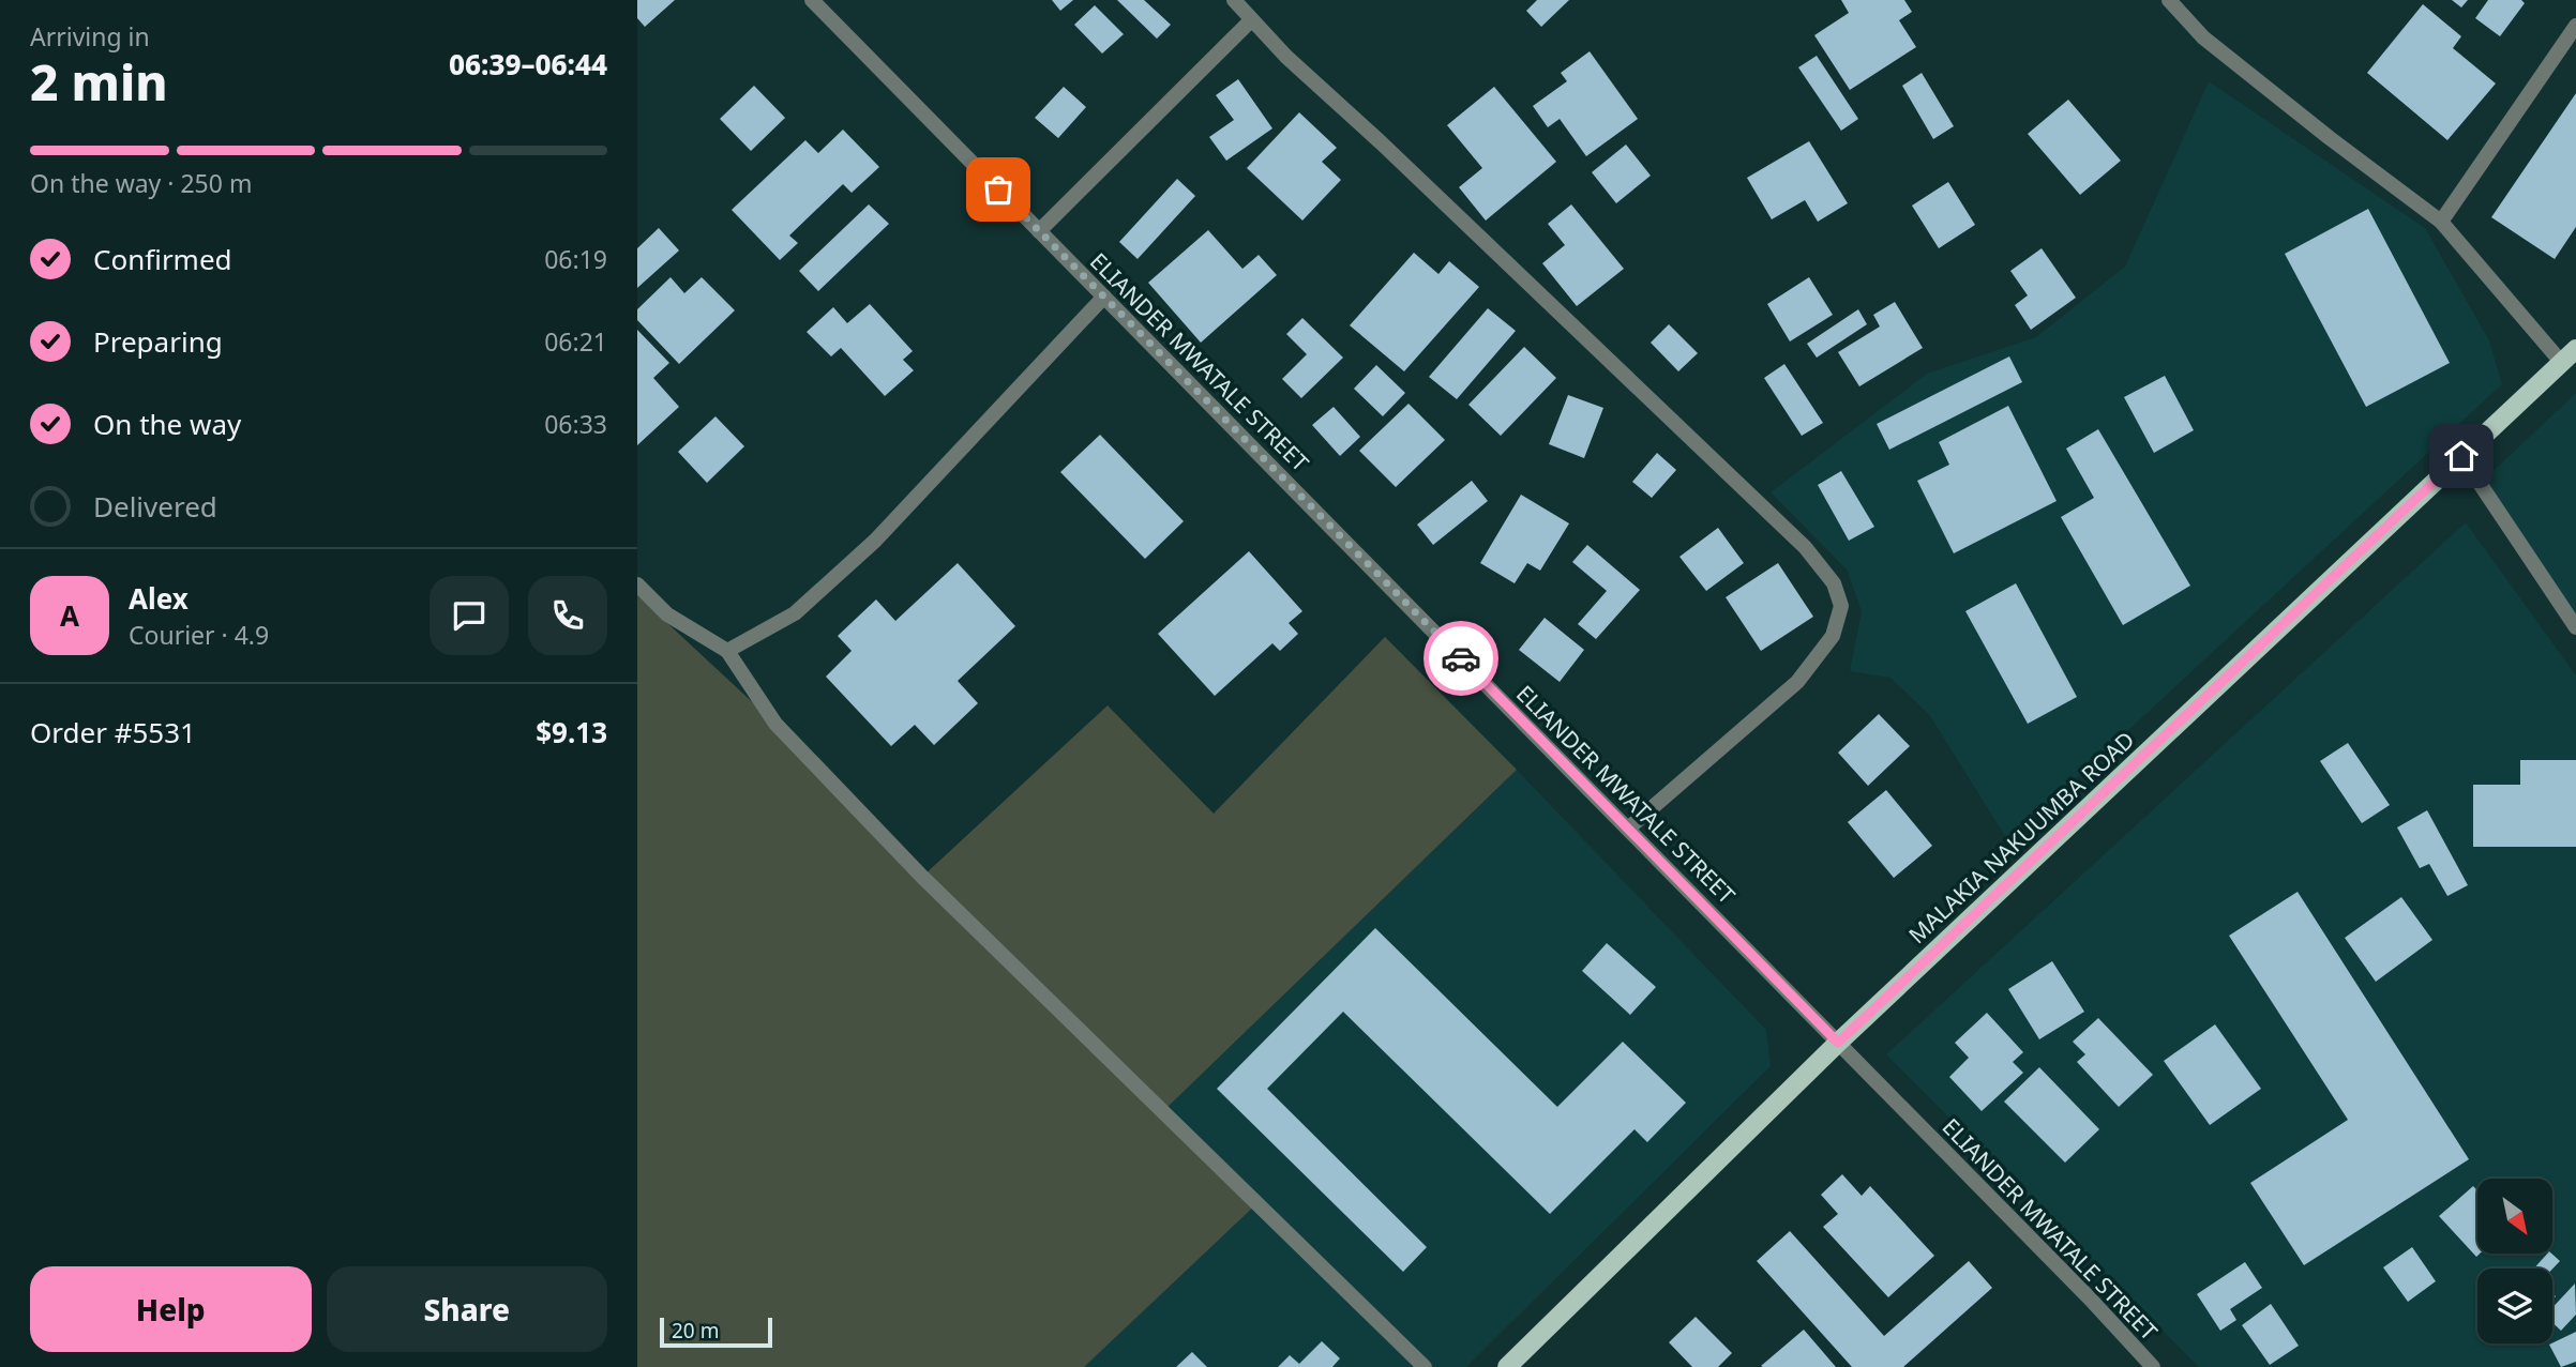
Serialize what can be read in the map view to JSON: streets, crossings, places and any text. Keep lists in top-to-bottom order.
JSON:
{
  "streets": {
    "main road": ["MALAKIA NAKUUMBA ROAD"],
    "street": ["ELIANDER MWATALE STREET"]
  },
  "crossings": [
    ["ELIANDER MWATALE STREET", "MALAKIA NAKUUMBA ROAD"]
  ],
  "scale_bar": "20 m",
  "north": "bottom right",
  "page": {
    "heading": ["2 min", "Arriving in", "06:39–06:44"],
    "panel": [
      "Alex",
      "Courier · 4.9",
      "Order #5531",
      "$9.13"
    ],
    "bar": "On the way · 250 m",
    "list": [
      ["Confirmed", "06:19"],
      ["Preparing", "06:21"],
      ["On the way", "06:33"],
      "Delivered"
    ],
    "round": "A",
    "buttons": ["Help", "Share"],
    "scale": "20 m"
  }
}
